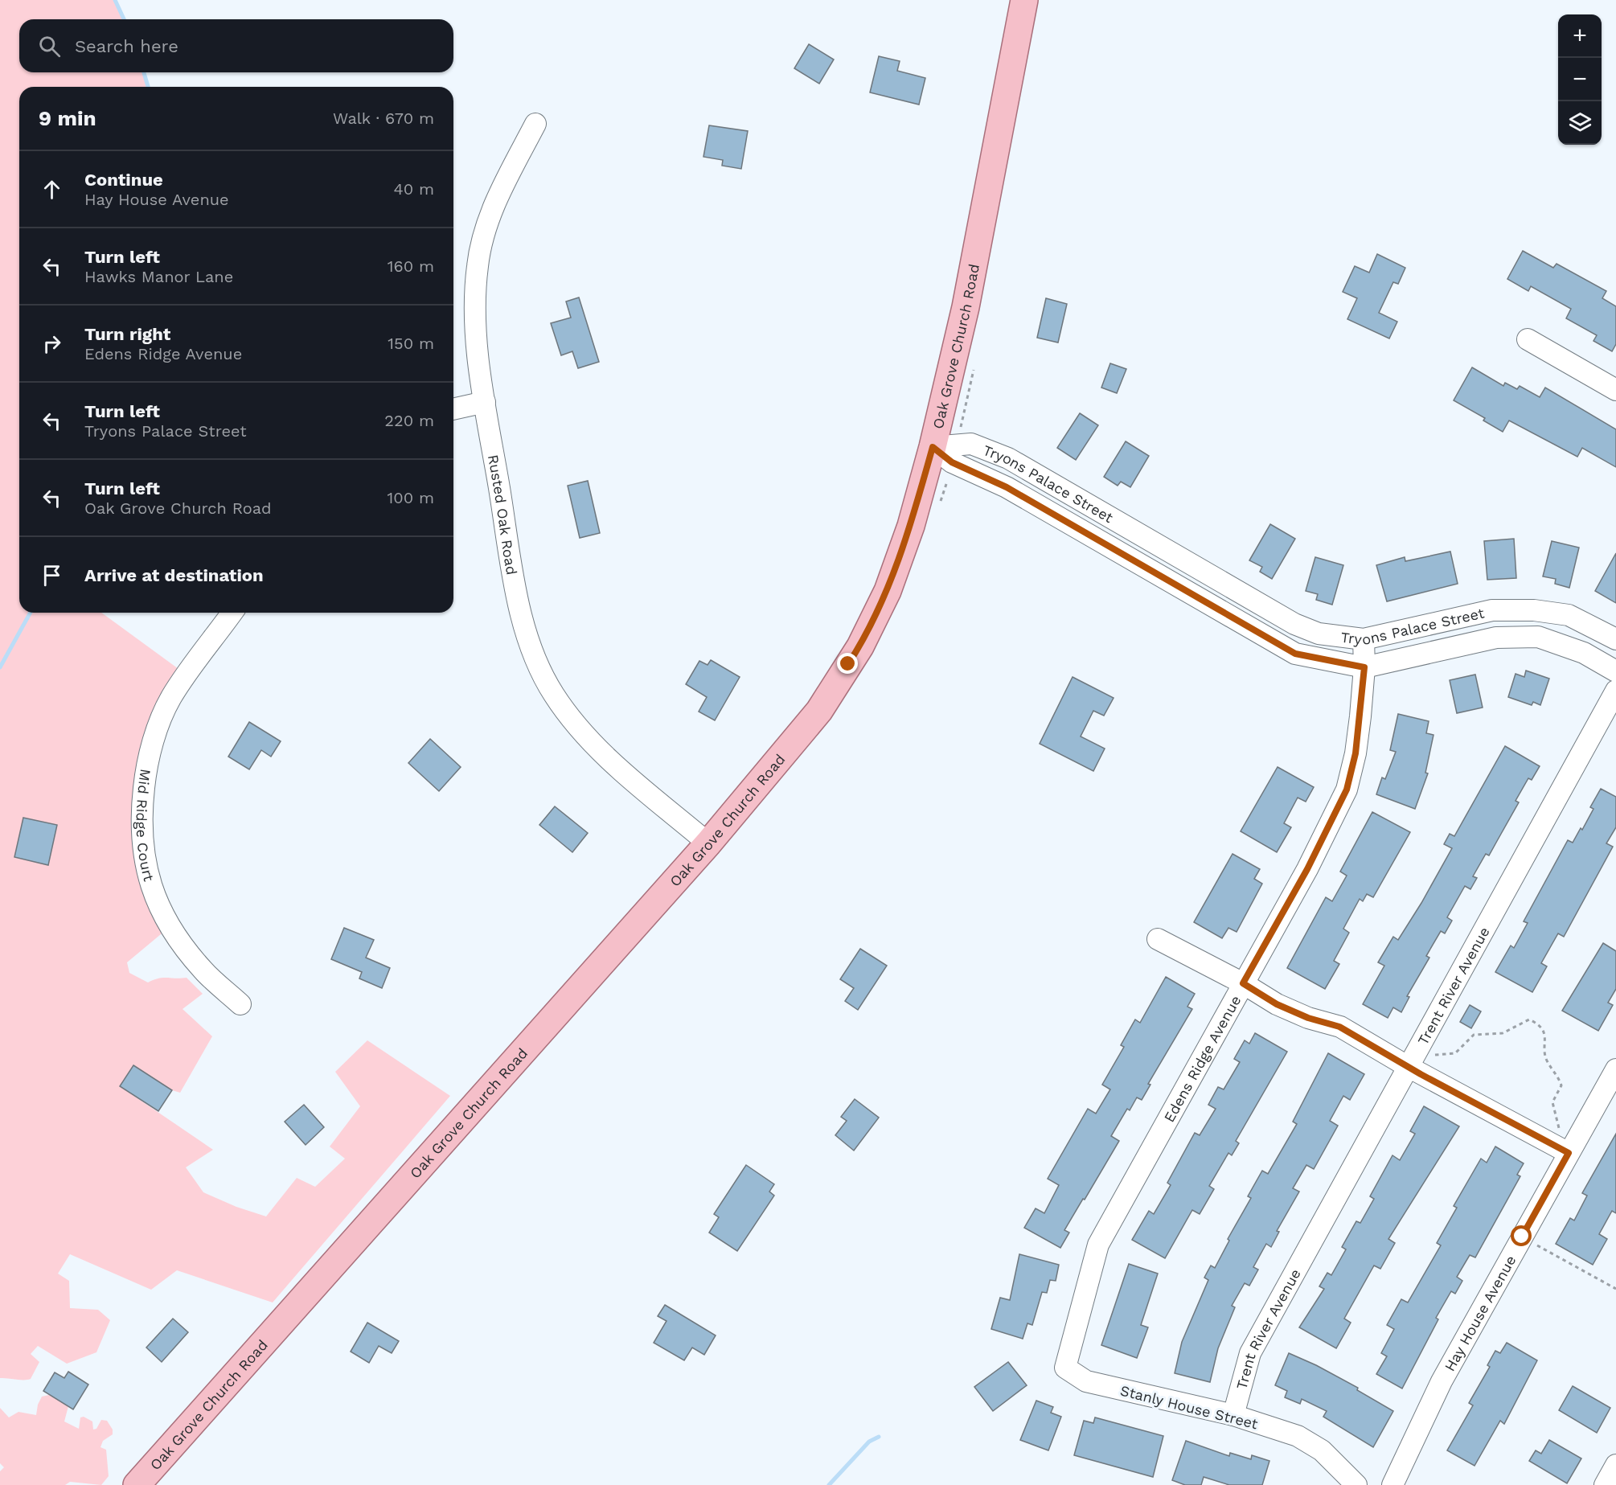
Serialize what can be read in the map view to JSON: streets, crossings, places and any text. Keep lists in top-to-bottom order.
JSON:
{
  "streets": {
    "main road": ["Oak Grove Church Road"],
    "street": [
      "Tryons Palace Street",
      "Rusted Oak Road",
      "Mid Ridge Court",
      "Trent River Avenue",
      "Edens Ridge Avenue",
      "Hay House Avenue",
      "Stanly House Street"
    ]
  },
  "crossings": [
    ["Oak Grove Church Road", "Tryons Palace Street"],
    ["Oak Grove Church Road", "Rusted Oak Road"],
    ["Tryons Palace Street", "Edens Ridge Avenue"],
    ["Trent River Avenue", "Stanly House Street"],
    ["Edens Ridge Avenue", "Stanly House Street"]
  ],
  "page": {
    "map_buttons": ["+", "−"],
    "search": "Search here",
    "heading": ["9 min", "Walk · 670 m"],
    "list": [
      ["Continue", "Hay House Avenue", "40 m"],
      ["Turn left", "Hawks Manor Lane", "160 m"],
      ["Turn right", "Edens Ridge Avenue", "150 m"],
      ["Turn left", "Tryons Palace Street", "220 m"],
      ["Turn left", "Oak Grove Church Road", "100 m"],
      "Arrive at destination"
    ]
  }
}
